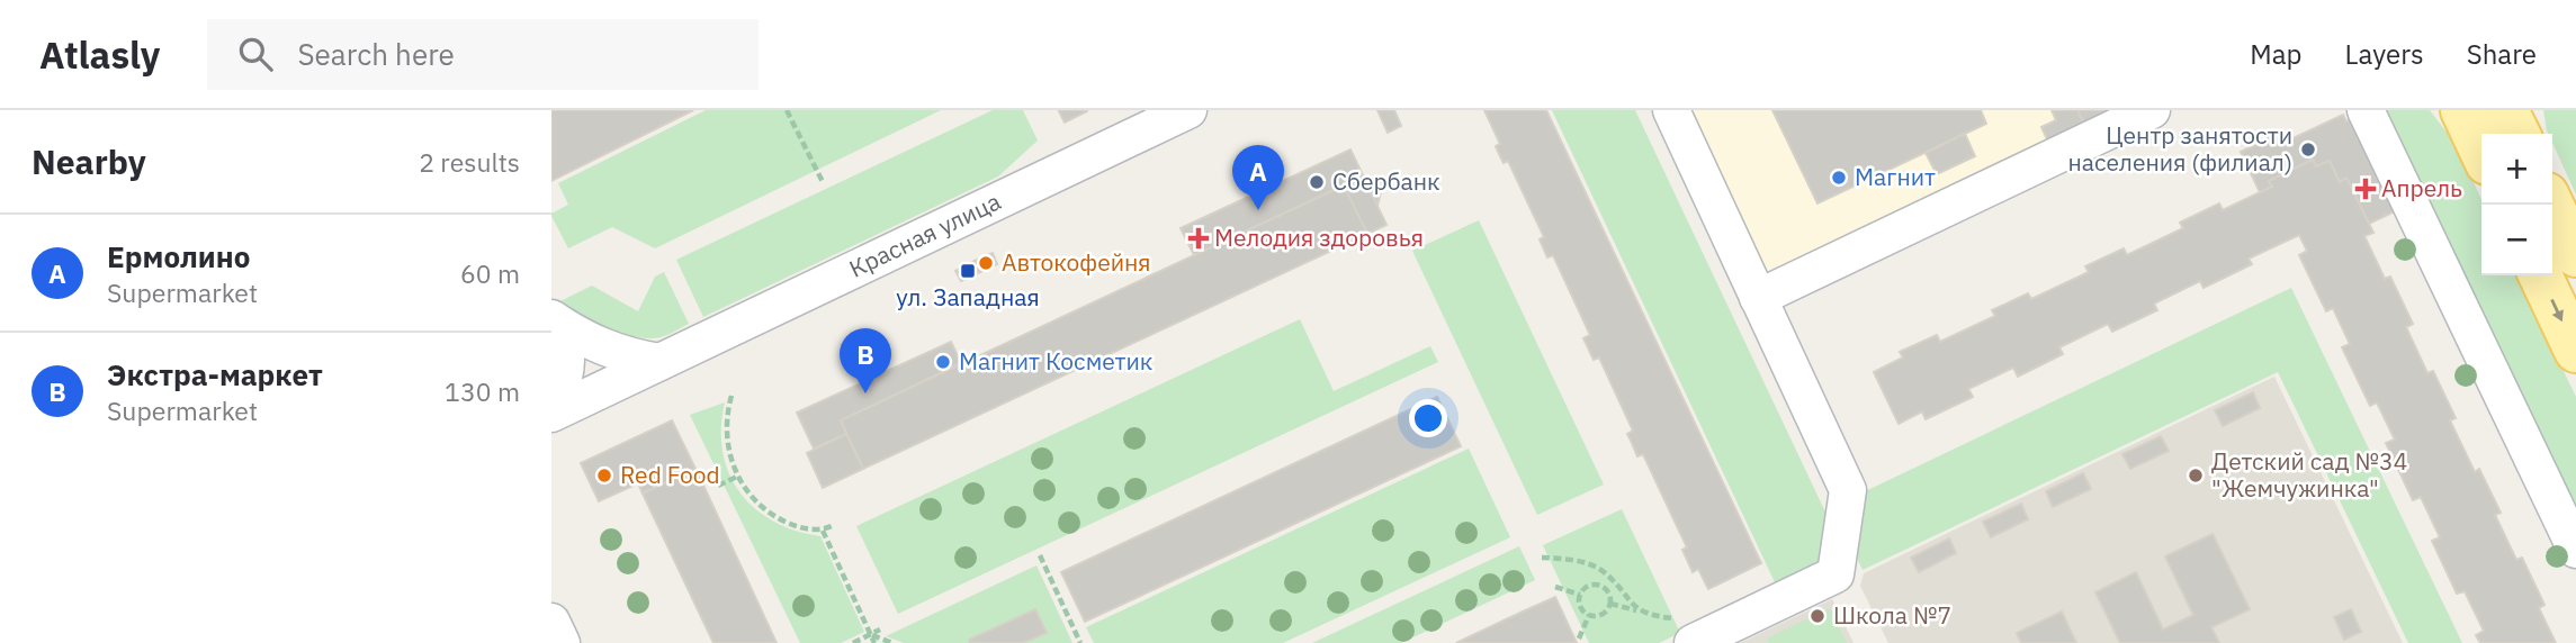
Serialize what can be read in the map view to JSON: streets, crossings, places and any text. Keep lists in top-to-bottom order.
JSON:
{
  "streets": {
    "street": ["Красная улица"]
  },
  "places": {
    "other": [
      "Центр занятости населения (филиал)",
      "Магнит",
      "Сбербанк",
      "Автокофейня",
      "Магнит Косметик",
      "Red Food",
      "Детский сад №34 \"Жемчужинка\"",
      "Школа №7"
    ],
    "health": ["Апрель", "Мелодия здоровья"],
    "transit": ["ул. Западная"]
  },
  "page": {
    "header": "Atlasly",
    "search": "Search here",
    "nav": ["Map", "Layers", "Share"],
    "heading": ["Nearby", "2 results"],
    "map_buttons": ["+", "−"],
    "pins": ["A", "B"],
    "list": [
      {
        "mark": "A",
        "name": "Ермолино",
        "note": "Supermarket",
        "value": "60 m"
      },
      {
        "mark": "B",
        "name": "Экстра-маркет",
        "note": "Supermarket",
        "value": "130 m"
      }
    ]
  }
}
